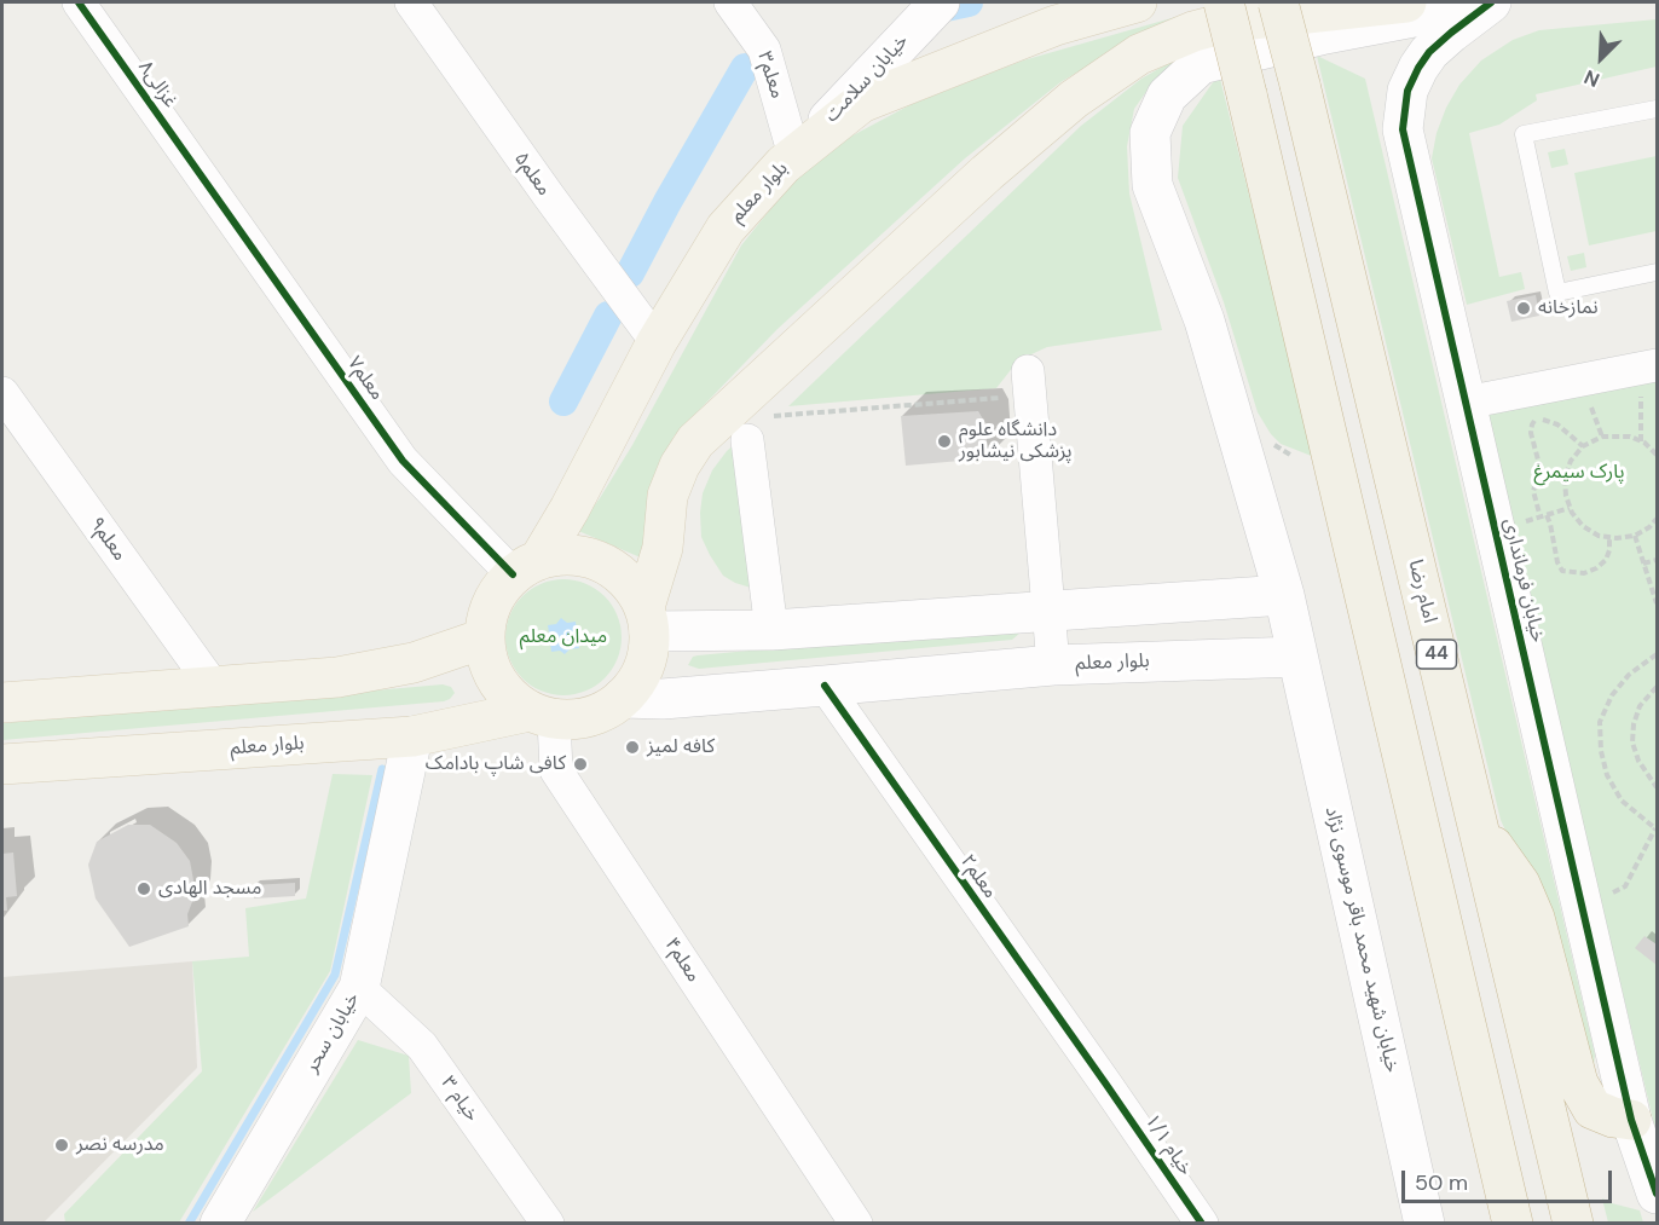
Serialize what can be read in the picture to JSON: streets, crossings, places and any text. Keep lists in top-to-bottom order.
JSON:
{
  "streets": {
    "highway": ["امام رضا", "44"],
    "main road": [
      "خیابان سلامت",
      "بلوار معلم",
      "خیابان فرمانداری",
      "خیابان شهید محمد باقر موسوی نژاد",
      "خیابان سحر"
    ],
    "street": [
      "معلم۳",
      "غزالی۸",
      "معلم۵",
      "معلم۷",
      "معلم۹",
      "معلم۲",
      "معلم۴",
      "خیام ۳",
      "خیام ۱/۱"
    ]
  },
  "crossings": [
    ["معلم۳", "خیابان سلامت"],
    ["معلم۳", "بلوار معلم"],
    ["خیابان سلامت", "بلوار معلم"],
    ["غزالی۸", "معلم۷"],
    ["معلم۵", "بلوار معلم"],
    ["بلوار معلم", "معلم۷"],
    ["بلوار معلم", "معلم۲"],
    ["بلوار معلم", "خیابان شهید محمد باقر موسوی نژاد"],
    ["بلوار معلم", "معلم۴"],
    ["بلوار معلم", "خیابان سحر"],
    ["معلم۷", "معلم۴"],
    ["معلم۲", "خیام ۱/۱"],
    ["خیابان سحر", "خیام ۳"]
  ],
  "parks": ["پارک سیمرغ", "میدان معلم"],
  "places": [
    "نمازخانه",
    "دانشگاه علوم پزشکی نیشابور",
    "کافه لمیز",
    "کافی شاپ بادامک",
    "مسجد الهادی",
    "مدرسه نصر"
  ],
  "scale_bar": "50 m",
  "north": "bottom left"
}
